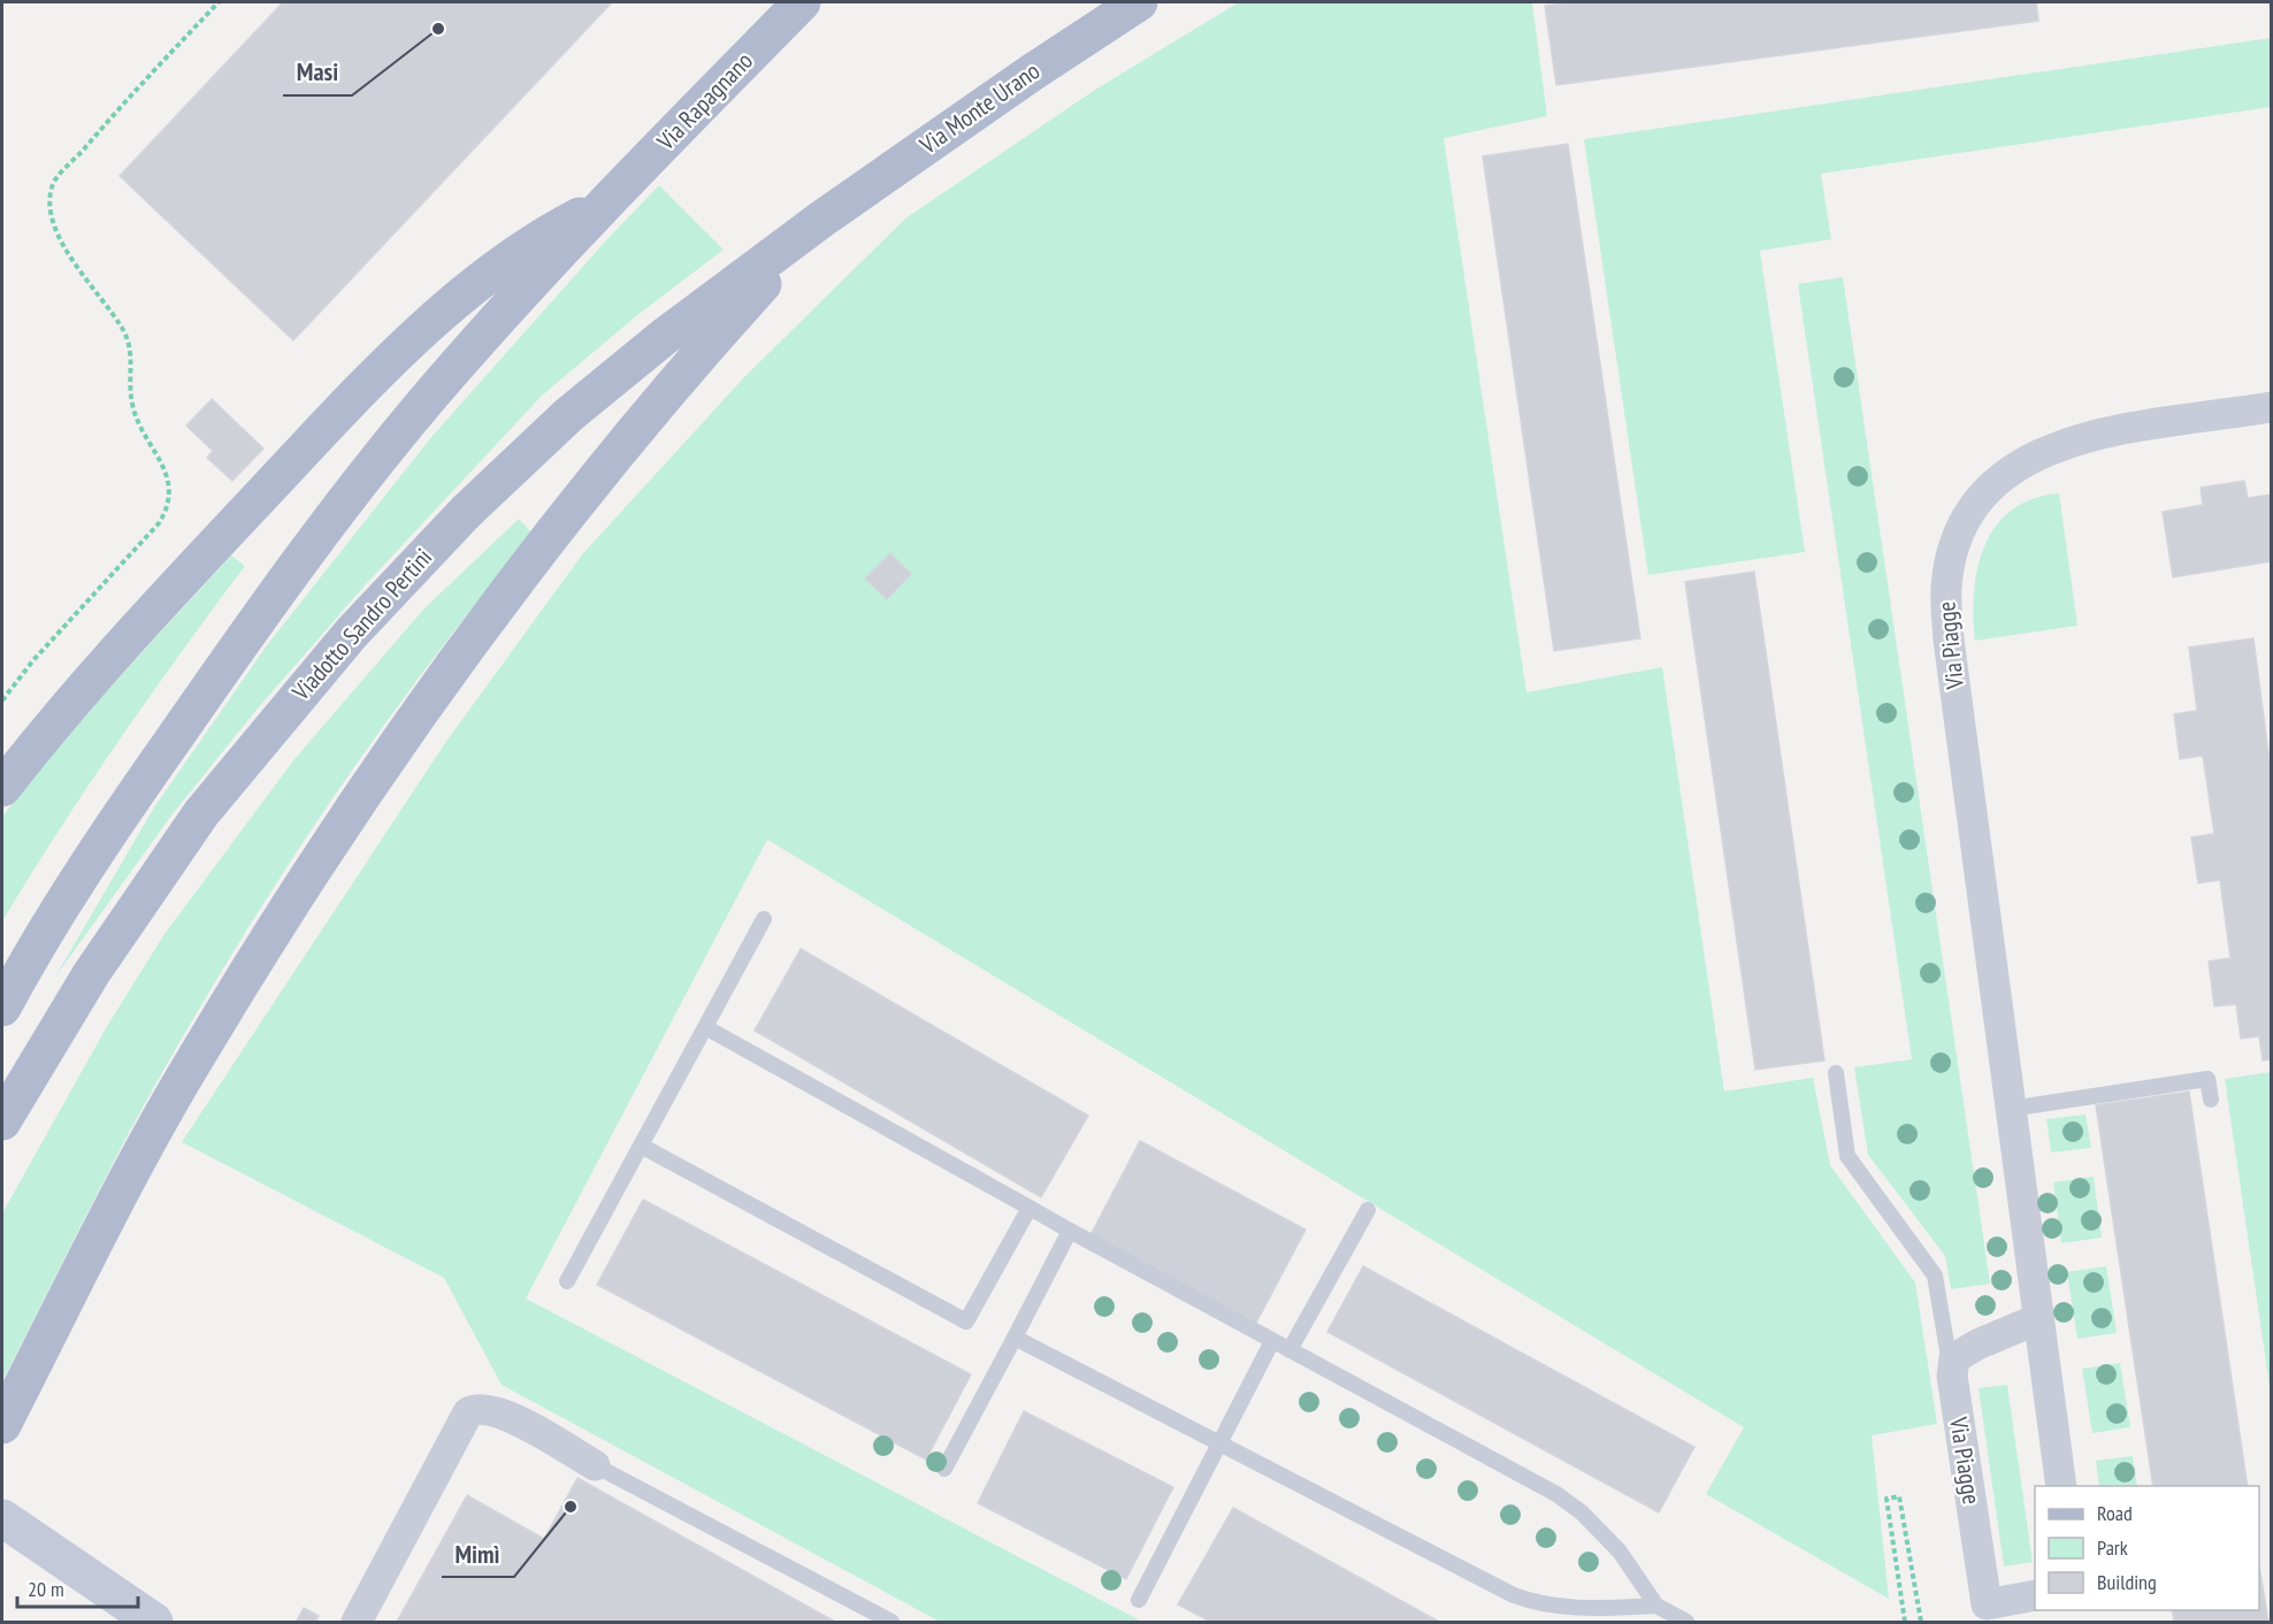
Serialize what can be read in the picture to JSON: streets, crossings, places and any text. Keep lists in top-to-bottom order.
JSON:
{
  "streets": {
    "main road": ["Via Rapagnano", "Via Monte Urano", "Viadotto Sandro Pertini"],
    "street": ["Via Piagge"]
  },
  "crossings": [
    ["Via Monte Urano", "Viadotto Sandro Pertini"]
  ],
  "places": ["Masi", "Mimì"],
  "legend": ["Road", "Park", "Building"],
  "scale_bar": "20 m"
}
